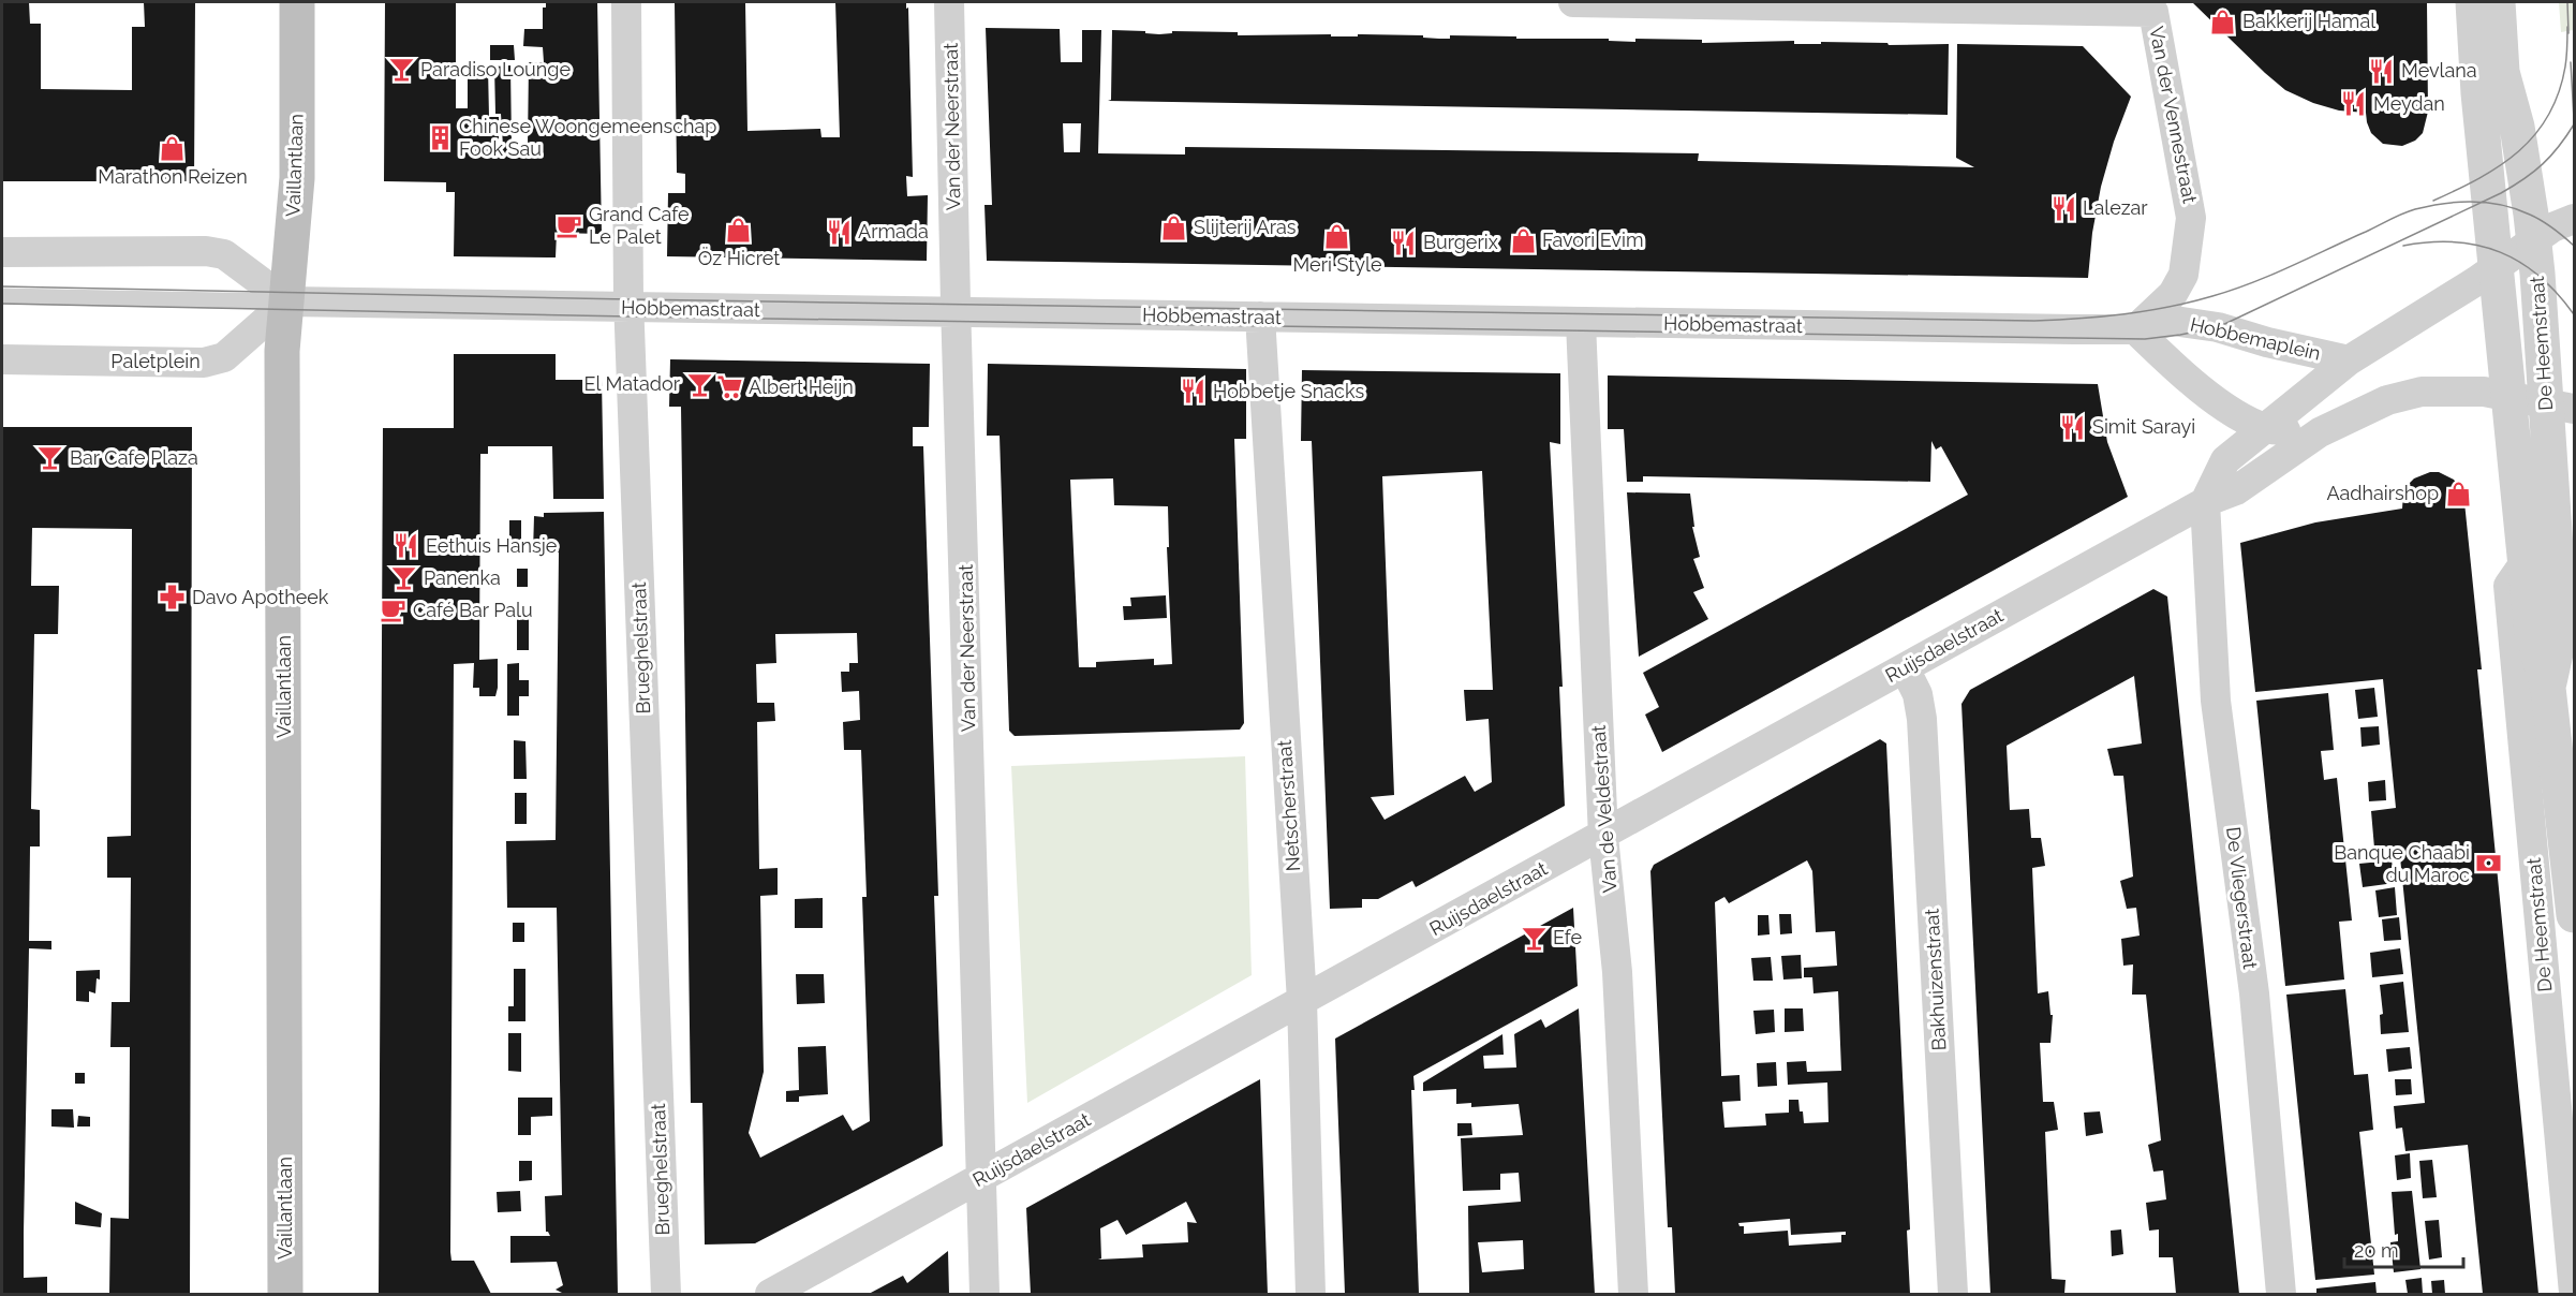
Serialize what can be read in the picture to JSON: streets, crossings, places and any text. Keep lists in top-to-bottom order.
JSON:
{
  "streets": {
    "main road": ["Vaillantlaan"],
    "street": [
      "Van der Vennestraat",
      "Van der Neerstraat",
      "Hobbemastraat",
      "Hobbemaplein",
      "De Heemstraat",
      "Paletplein",
      "Ruijsdaelstraat",
      "Brueghelstraat",
      "Netscherstraat",
      "Van de Veldestraat",
      "De Vliegerstraat",
      "Bakhuizenstraat"
    ]
  },
  "crossings": [
    ["Van der Vennestraat", "Hobbemastraat"],
    ["Van der Vennestraat", "Hobbemaplein"],
    ["Van der Neerstraat", "Hobbemastraat"],
    ["Van der Neerstraat", "Ruijsdaelstraat"],
    ["Vaillantlaan", "Hobbemastraat"],
    ["Vaillantlaan", "Paletplein"],
    ["Hobbemastraat", "Hobbemaplein"],
    ["Hobbemastraat", "Paletplein"],
    ["Hobbemastraat", "Brueghelstraat"],
    ["Hobbemastraat", "Netscherstraat"],
    ["Hobbemastraat", "Van de Veldestraat"],
    ["Hobbemaplein", "De Heemstraat"],
    ["Hobbemaplein", "Ruijsdaelstraat"],
    ["Hobbemaplein", "De Vliegerstraat"],
    ["Ruijsdaelstraat", "Netscherstraat"],
    ["Ruijsdaelstraat", "Van de Veldestraat"],
    ["Ruijsdaelstraat", "De Vliegerstraat"],
    ["Ruijsdaelstraat", "Bakhuizenstraat"]
  ],
  "places": {
    "shop": [
      "Bakkerij Hamal",
      "Marathon Reizen",
      "Slijterij Aras",
      "Öz Hicret",
      "Meri Style",
      "Favori Evim",
      "Aadhairshop"
    ],
    "bar": [
      "Paradiso Lounge",
      "El Matador",
      "Bar Cafe Plaza",
      "Panenka",
      "Efe"
    ],
    "restaurant": [
      "Mevlana",
      "Meydan",
      "Lalezar",
      "Armada",
      "Burgerix",
      "Hobbetje Snacks",
      "Simit Sarayi",
      "Eethuis Hansje"
    ],
    "building": ["Chinese Woongemeenschap Fook Sau"],
    "cafe": ["Grand Cafe Le Palet", "Café Bar Palu"],
    "supermarket": ["Albert Heijn"],
    "pharmacy": ["Davo Apotheek"],
    "bank": ["Banque Chaabi du Maroc"]
  },
  "scale_bar": "20 m"
}
